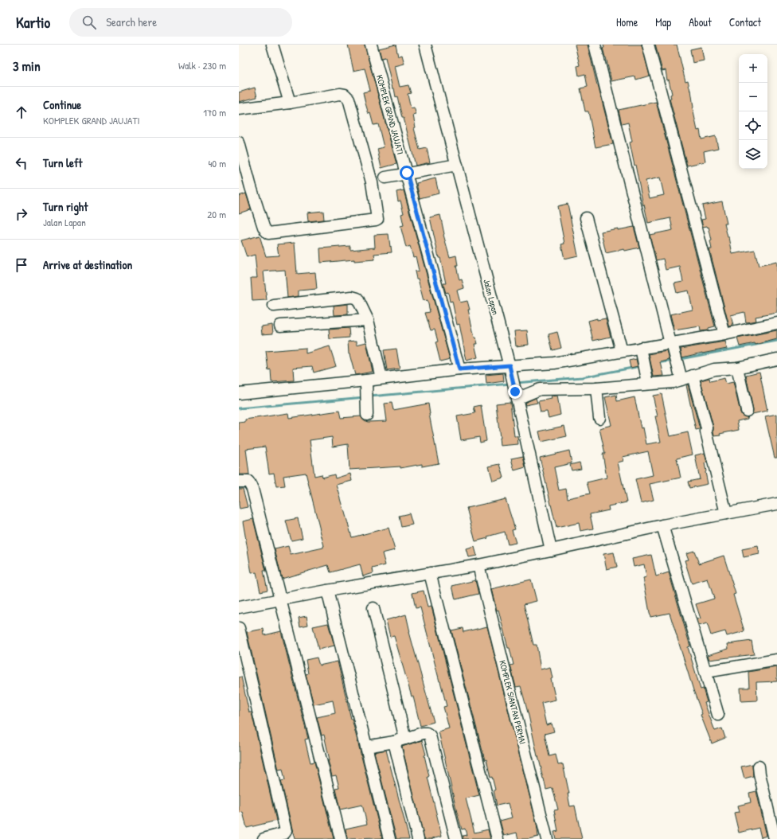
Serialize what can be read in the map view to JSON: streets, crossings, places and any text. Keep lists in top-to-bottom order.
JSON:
{
  "streets": {
    "street": ["KOMPLEK GRAND JAUJATI", "Jalan Lapan", "KOMPLEK SIANTAN PERMAI"]
  },
  "page": {
    "header": "Kartio",
    "search": "Search here",
    "nav": [
      "Home",
      "Map",
      "About",
      "Contact"
    ],
    "heading": ["3 min", "Walk · 230 m"],
    "map_buttons": ["+", "−"],
    "list": [
      ["Continue", "KOMPLEK GRAND JAUJATI", "170 m"],
      ["Turn left", "40 m"],
      ["Turn right", "Jalan Lapan", "20 m"],
      "Arrive at destination"
    ]
  }
}
